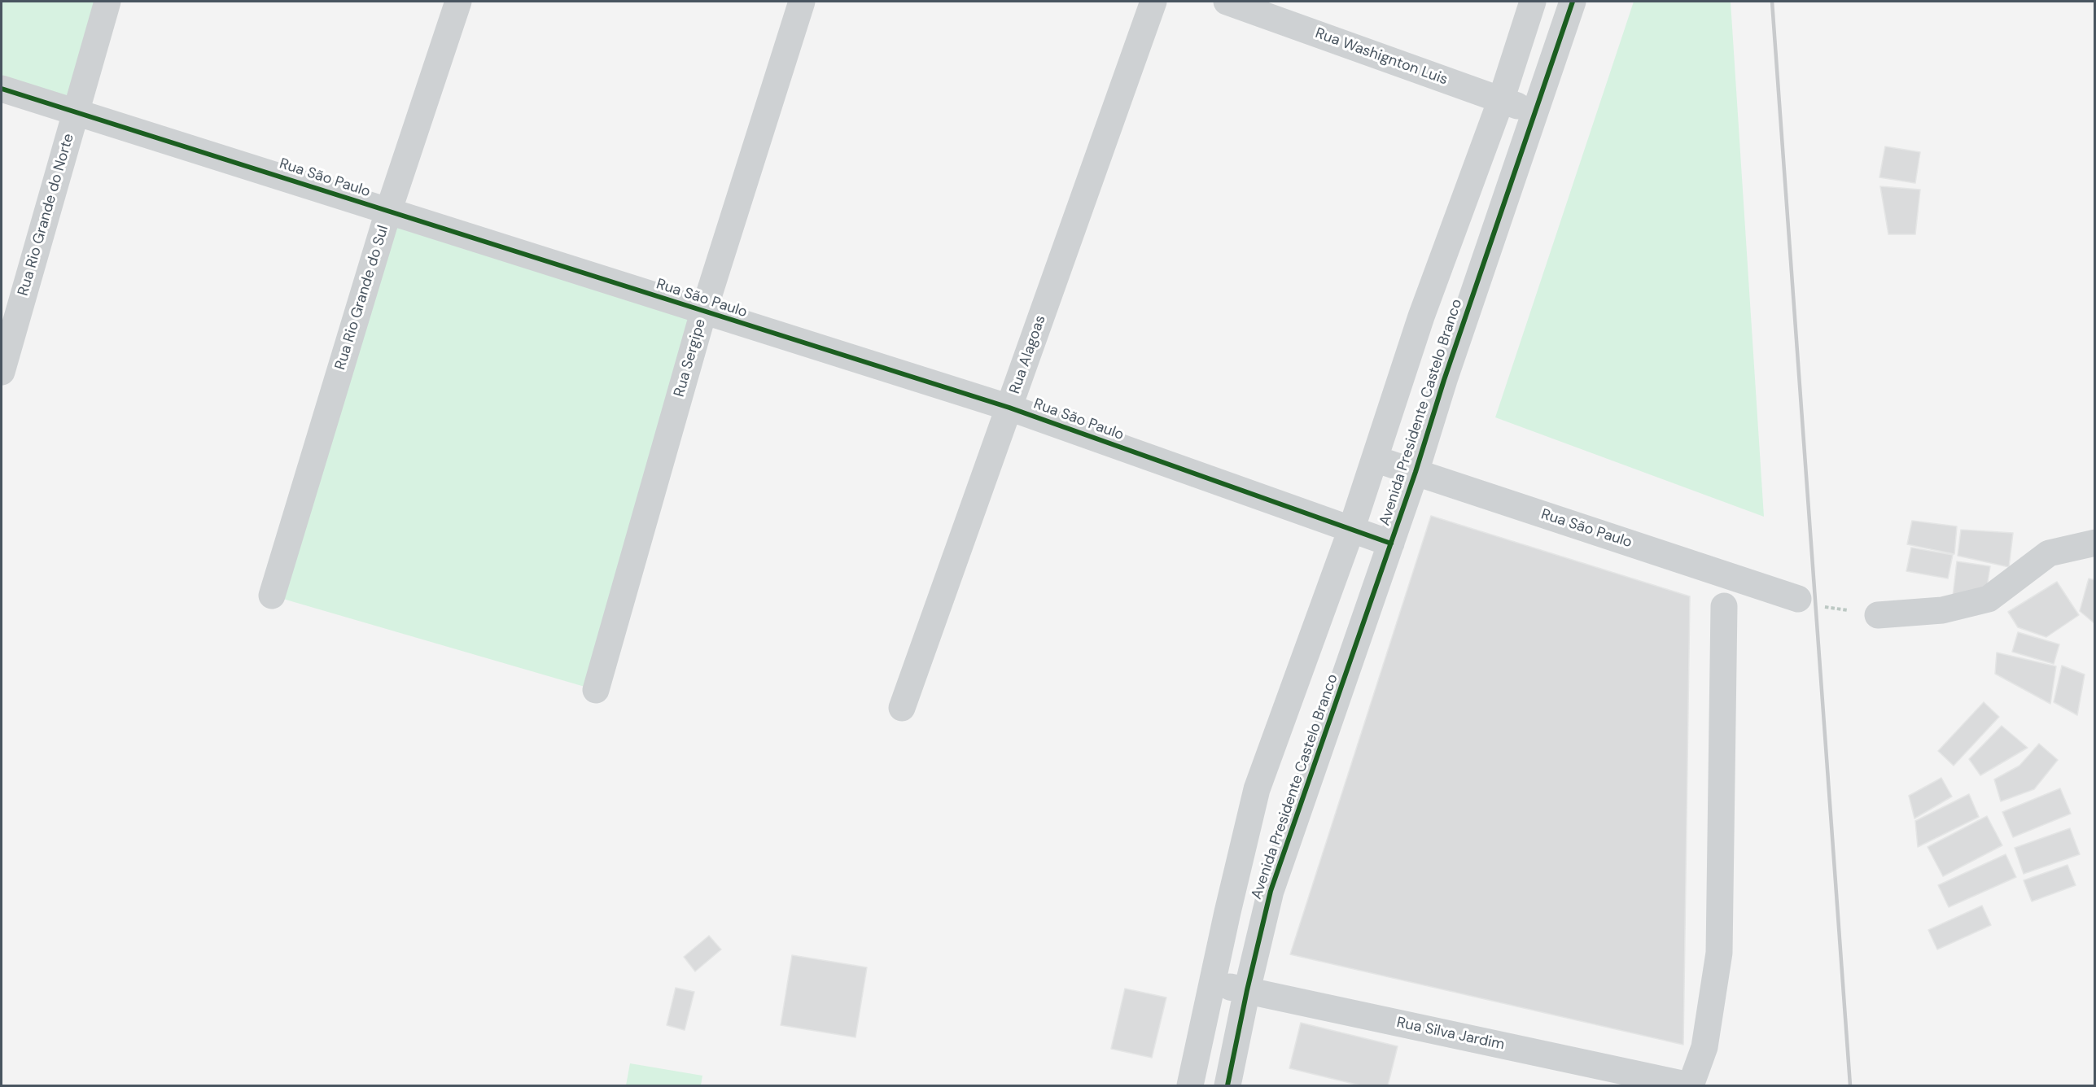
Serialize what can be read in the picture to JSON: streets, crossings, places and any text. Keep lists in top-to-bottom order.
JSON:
{
  "streets": {
    "street": [
      "Rua Washignton Luis",
      "Rua São Paulo",
      "Rua Rio Grande do Norte",
      "Rua Rio Grande do Sul",
      "Rua Alagoas",
      "Rua Sergipe",
      "Avenida Presidente Castelo Branco",
      "Rua Silva Jardim"
    ]
  },
  "crossings": [
    ["Rua Washignton Luis", "Avenida Presidente Castelo Branco"],
    ["Rua São Paulo", "Rua Rio Grande do Norte"],
    ["Rua São Paulo", "Rua Rio Grande do Sul"],
    ["Rua São Paulo", "Rua Alagoas"],
    ["Rua São Paulo", "Rua Sergipe"],
    ["Rua São Paulo", "Avenida Presidente Castelo Branco"],
    ["Avenida Presidente Castelo Branco", "Rua Silva Jardim"]
  ]
}
